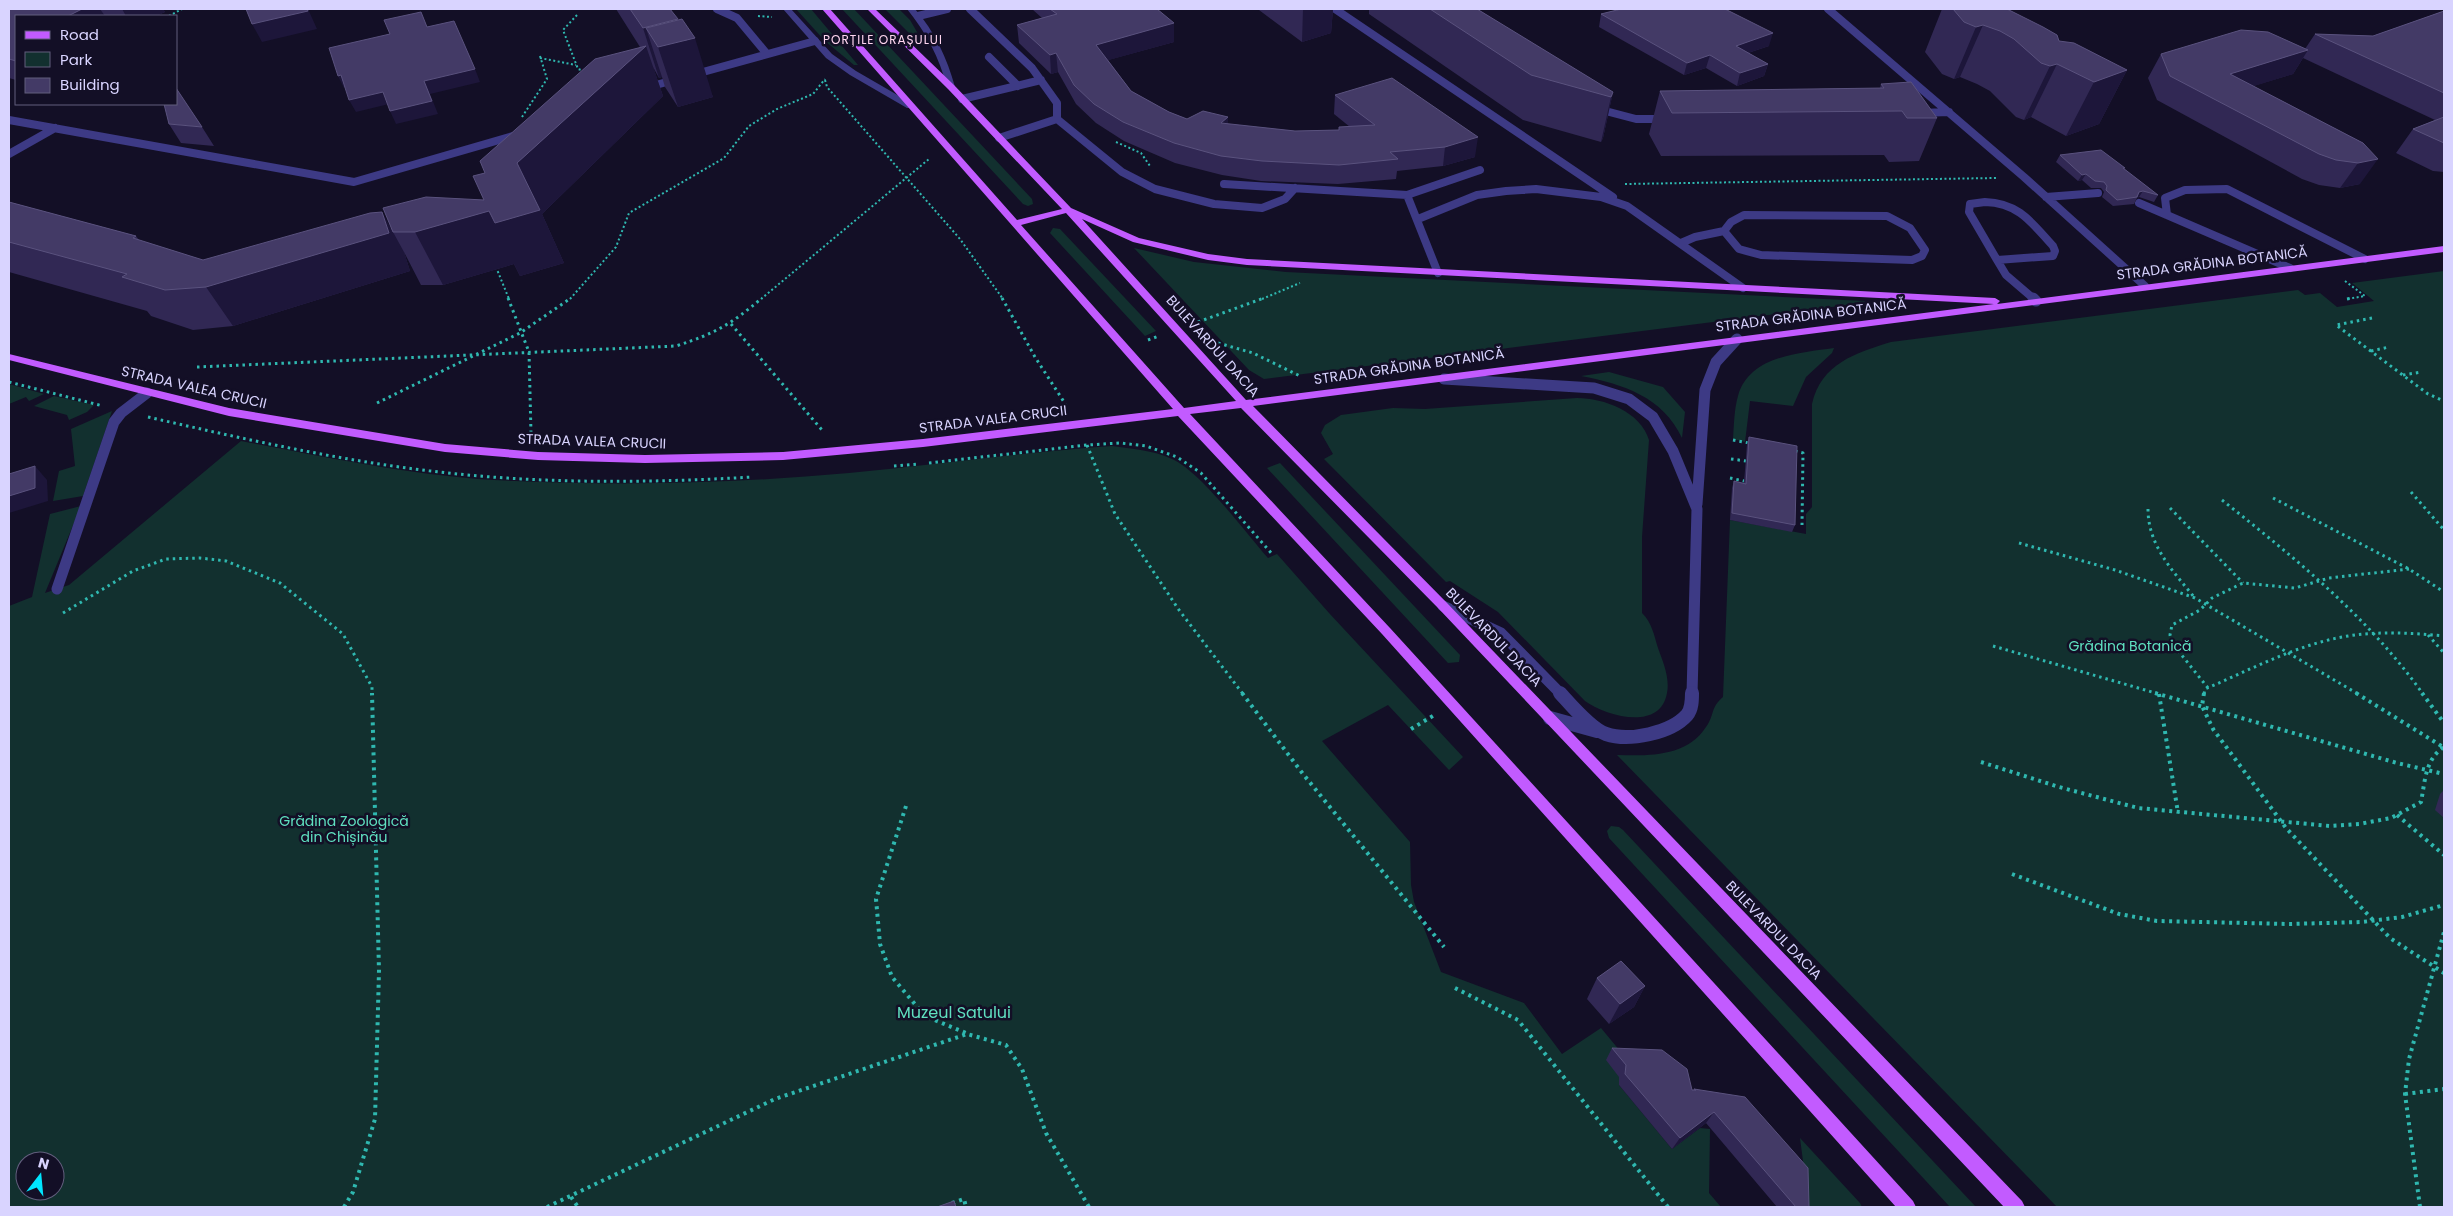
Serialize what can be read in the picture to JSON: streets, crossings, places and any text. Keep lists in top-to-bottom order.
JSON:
{
  "streets": {
    "main road": ["STRADA GRĂDINA BOTANICĂ", "BULEVARDUL DACIA", "STRADA VALEA CRUCII"]
  },
  "crossings": [
    ["STRADA GRĂDINA BOTANICĂ", "BULEVARDUL DACIA"],
    ["STRADA GRĂDINA BOTANICĂ", "STRADA VALEA CRUCII"]
  ],
  "districts": ["PORȚILE ORAȘULUI"],
  "parks": ["Grădina Botanică", "Grădina Zoologică din Chișinău", "Muzeul Satului"],
  "legend": ["Road", "Park", "Building"],
  "north": "top"
}
